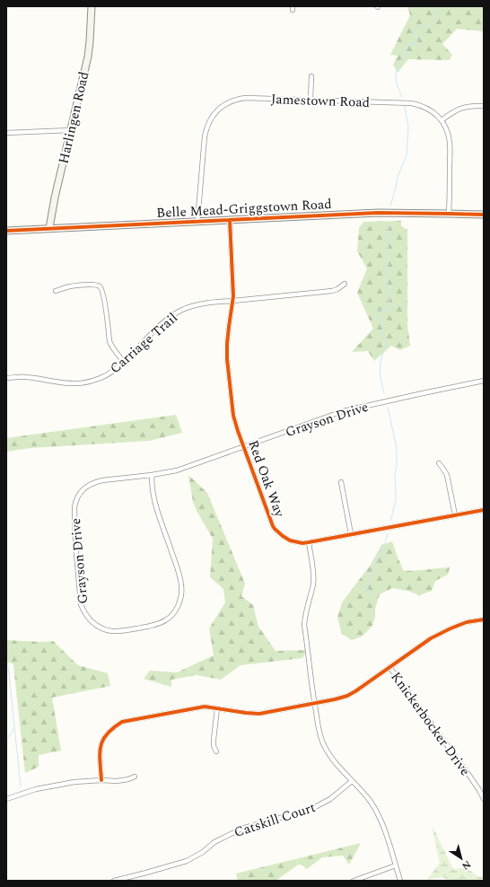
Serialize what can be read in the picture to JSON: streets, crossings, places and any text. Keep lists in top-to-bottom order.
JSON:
{
  "streets": {
    "street": [
      "Jamestown Road",
      "Harlingen Road",
      "Belle Mead-Griggstown Road",
      "Carriage Trail",
      "Grayson Drive",
      "Red Oak Way",
      "Knickerbocker Drive",
      "Catskill Court"
    ]
  },
  "crossings": [
    ["Jamestown Road", "Belle Mead-Griggstown Road"],
    ["Harlingen Road", "Belle Mead-Griggstown Road"],
    ["Belle Mead-Griggstown Road", "Red Oak Way"],
    ["Carriage Trail", "Red Oak Way"],
    ["Grayson Drive", "Red Oak Way"]
  ],
  "north": "bottom right"
}
